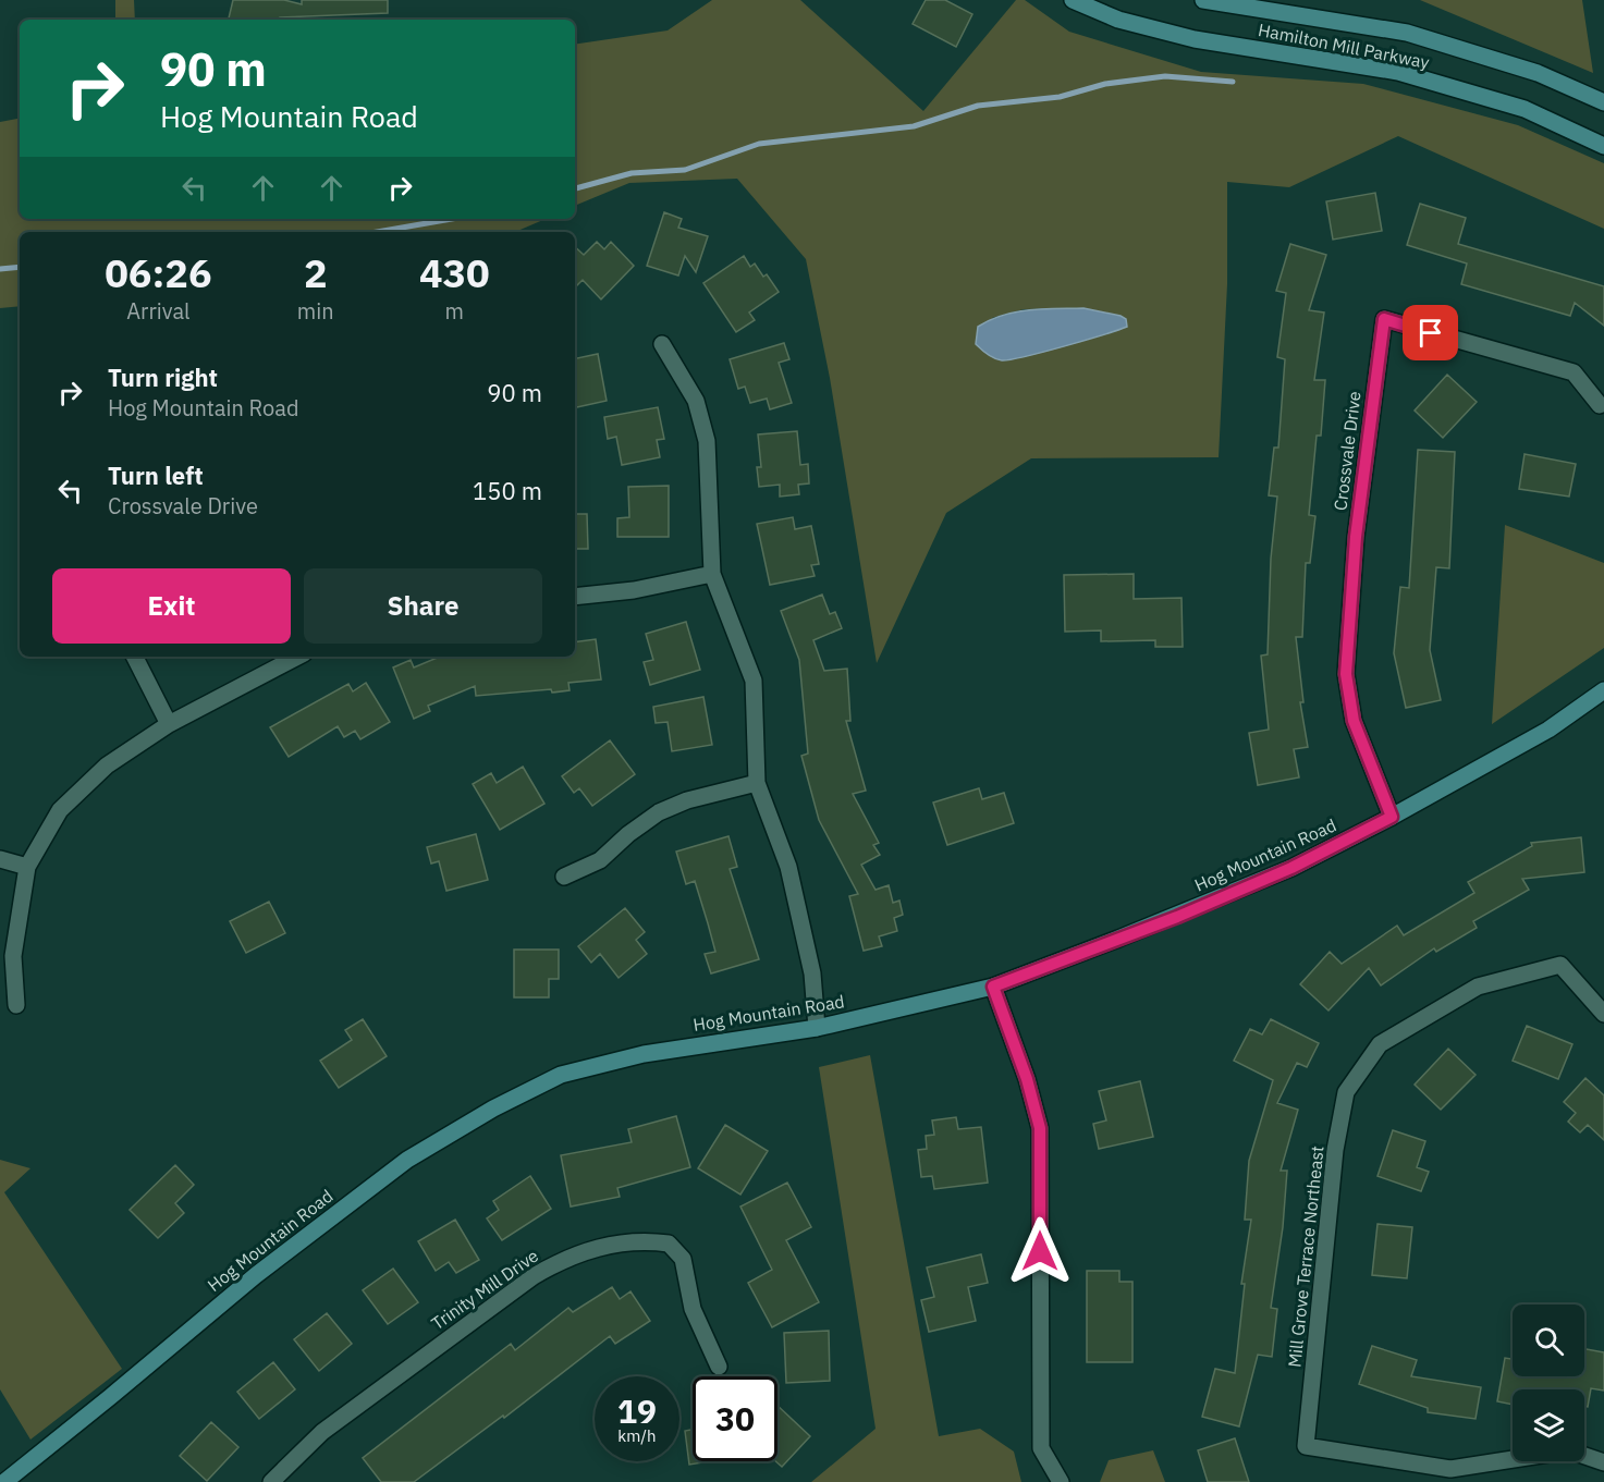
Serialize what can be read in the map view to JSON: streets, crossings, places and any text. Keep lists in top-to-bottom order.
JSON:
{
  "streets": {
    "street": [
      "Hamilton Mill Parkway",
      "Crossvale Drive",
      "Hog Mountain Road",
      "Mill Grove Terrace Northeast",
      "Trinity Mill Drive"
    ]
  },
  "crossings": [
    ["Crossvale Drive", "Hog Mountain Road"]
  ],
  "page": {
    "turn": ["90 m", "Hog Mountain Road"],
    "eta": [
      "06:26",
      "Arrival",
      "2",
      "min",
      "430",
      "m"
    ],
    "list": [
      {
        "name": "Turn right",
        "note": "Hog Mountain Road",
        "value": "90 m"
      },
      {
        "name": "Turn left",
        "note": "Crossvale Drive",
        "value": "150 m"
      }
    ],
    "buttons": ["Exit", "Share"],
    "speed": "19 km/h",
    "limit": "30"
  }
}
